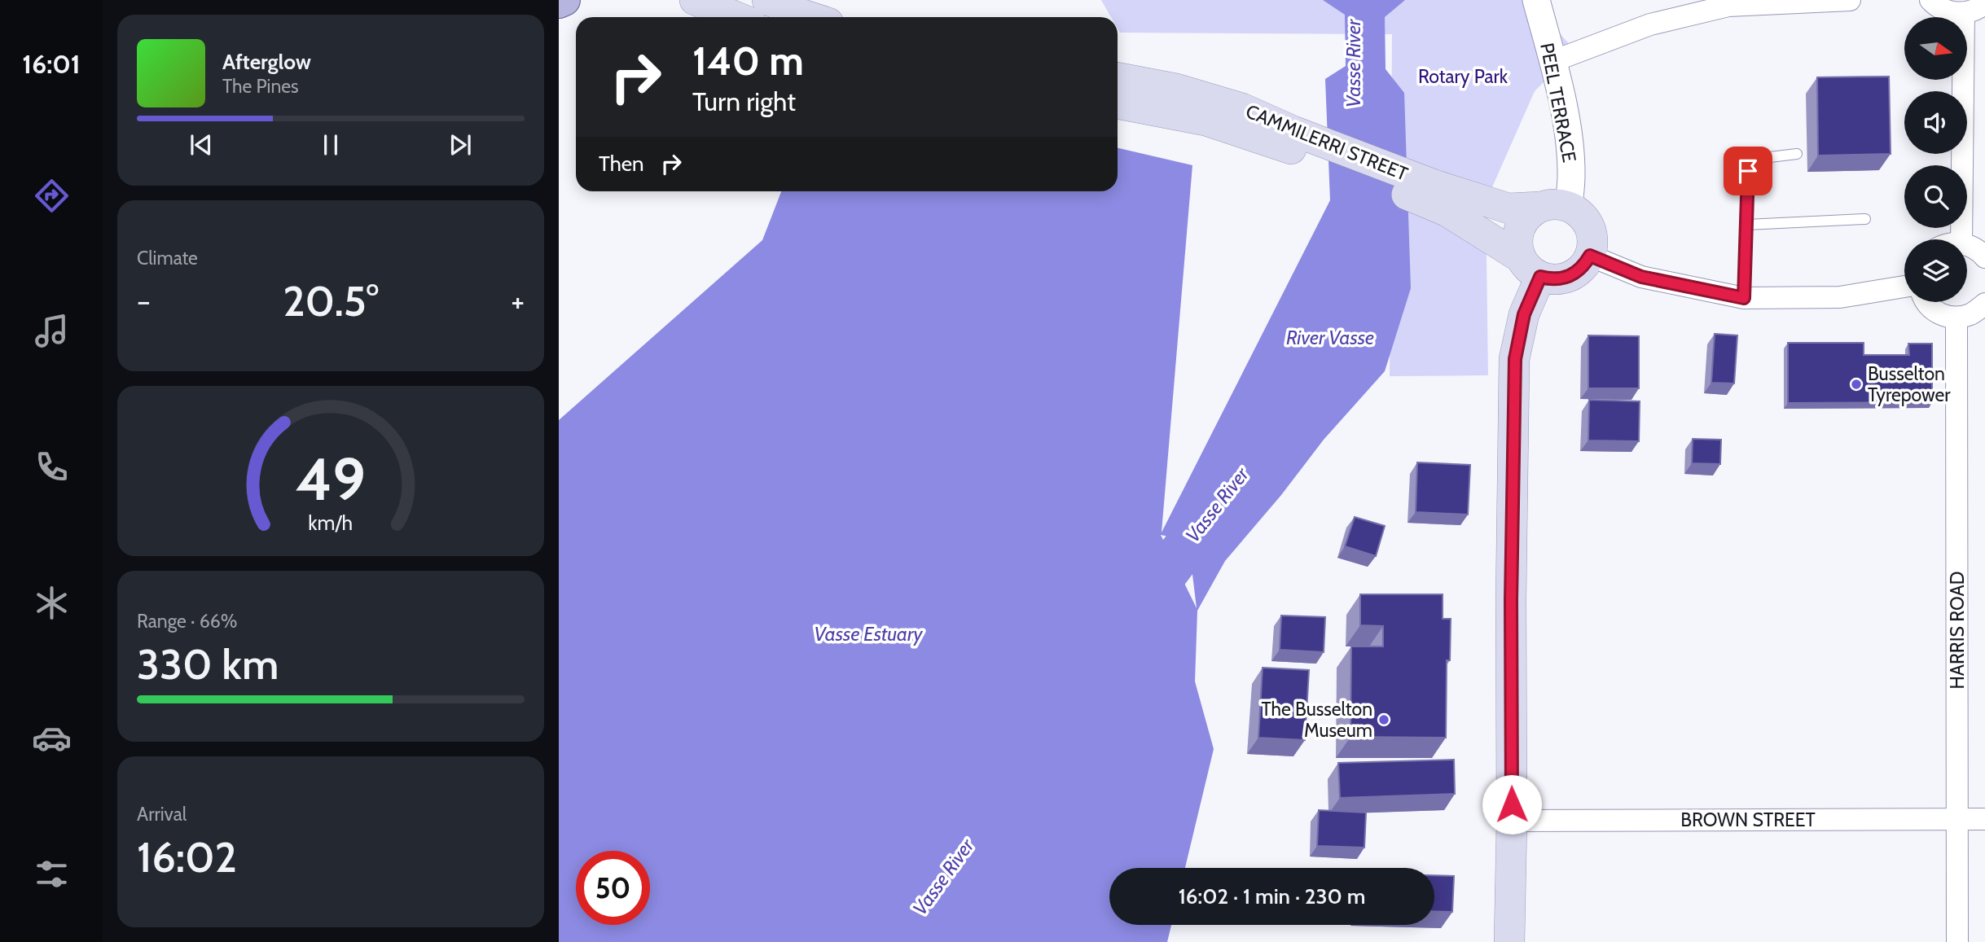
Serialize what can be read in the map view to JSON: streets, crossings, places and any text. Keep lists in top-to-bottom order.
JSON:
{
  "streets": {
    "main road": ["CAMMILERRI STREET"],
    "street": ["PEEL TERRACE", "HARRIS ROAD", "BROWN STREET"]
  },
  "crossings": [
    ["PEEL TERRACE", "CAMMILERRI STREET"],
    ["HARRIS ROAD", "BROWN STREET"]
  ],
  "water": ["Vasse River", "River Vasse", "Vasse Estuary"],
  "parks": ["Rotary Park"],
  "places": ["Busselton Tyrepower", "The Busselton Museum"],
  "north": "right",
  "page": {
    "tabs": "16:01",
    "turn": ["140 m", "Turn right"],
    "song": ["Afterglow", "The Pines"],
    "then": "Then",
    "tile": [
      "Climate",
      ["Range · 66%", "330 km"],
      ["Arrival", "16:02"]
    ],
    "heat": ["−", "20.5°", "+"],
    "limit": "50",
    "trip": "16:02 · 1 min · 230 m",
    "gauge": ["49", "km/h"]
  }
}
